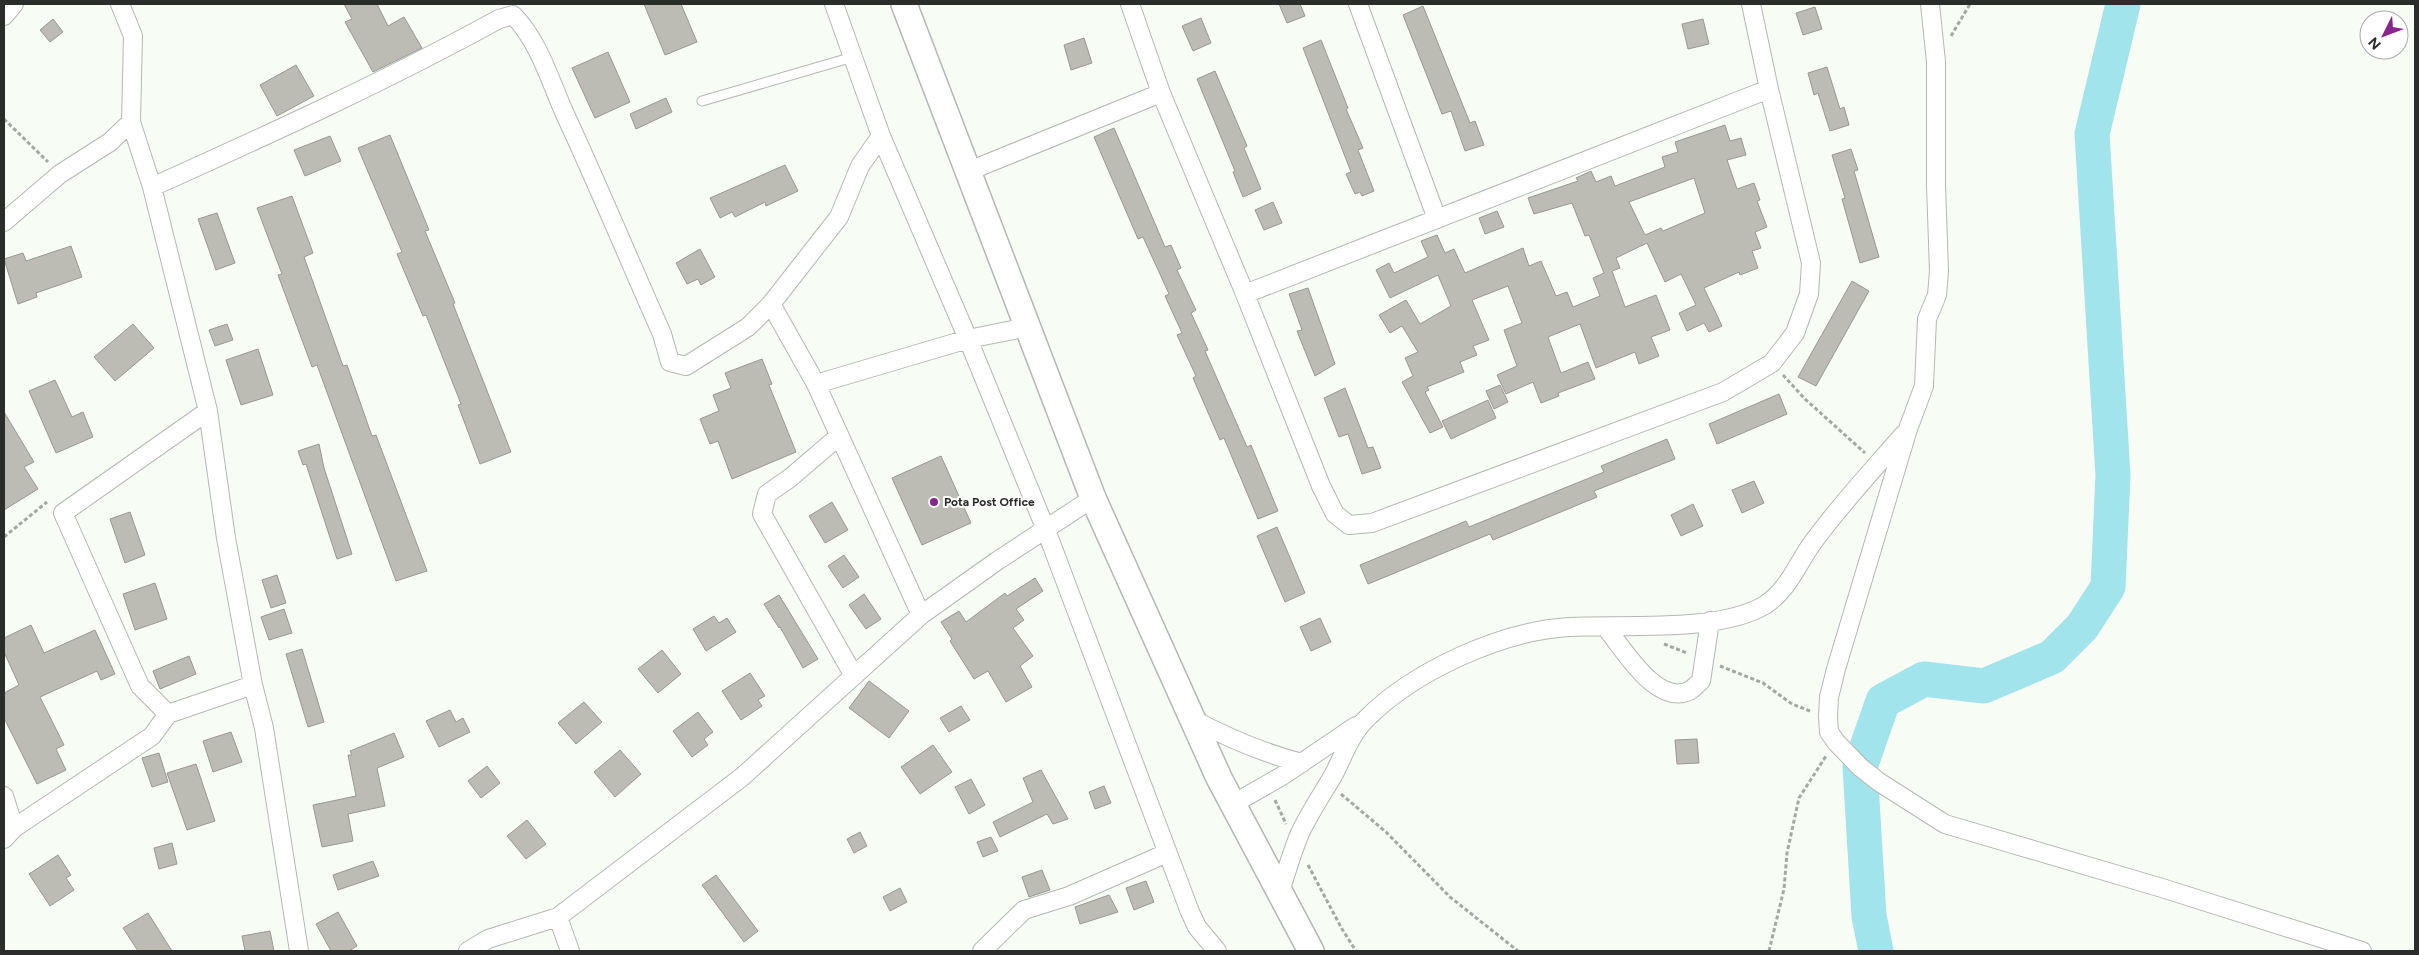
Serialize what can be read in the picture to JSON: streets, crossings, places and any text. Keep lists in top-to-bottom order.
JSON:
{
  "places": ["Pota Post Office"],
  "north": "bottom left"
}
